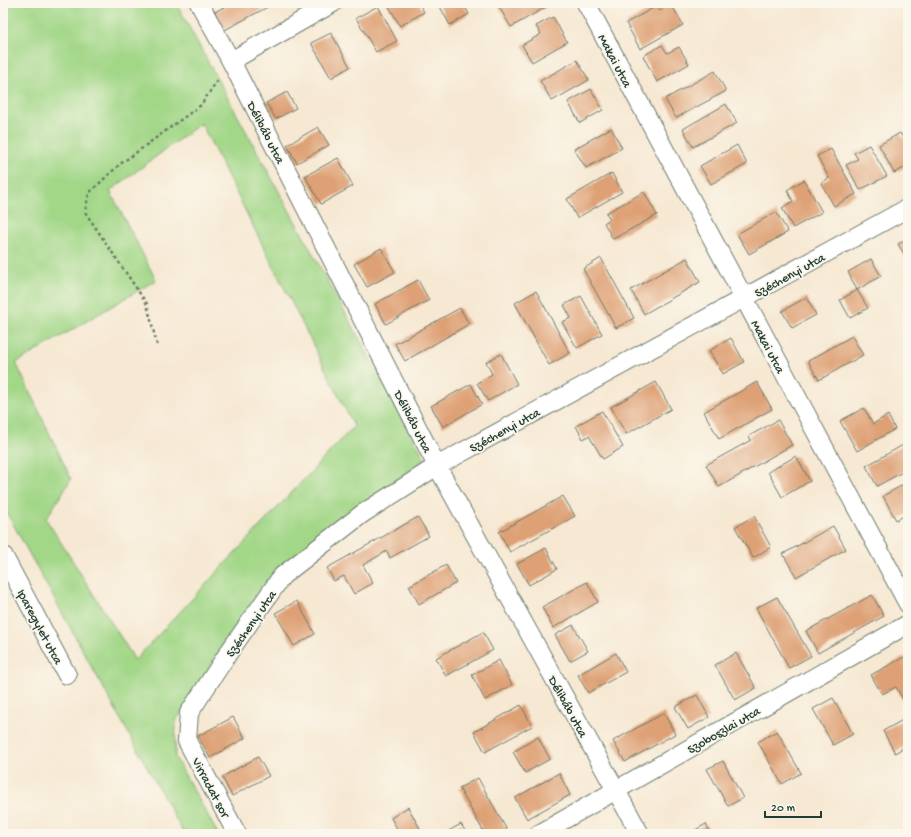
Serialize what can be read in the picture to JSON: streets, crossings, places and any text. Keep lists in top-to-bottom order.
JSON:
{
  "streets": {
    "street": [
      "Makai utca",
      "Délibáb utca",
      "Széchenyi utca",
      "Iparegylet utca",
      "Szoboszlai utca",
      "Virradat sor"
    ]
  },
  "crossings": [
    ["Makai utca", "Széchenyi utca"],
    ["Délibáb utca", "Széchenyi utca"],
    ["Délibáb utca", "Szoboszlai utca"],
    ["Széchenyi utca", "Virradat sor"]
  ],
  "scale_bar": "20 m"
}
